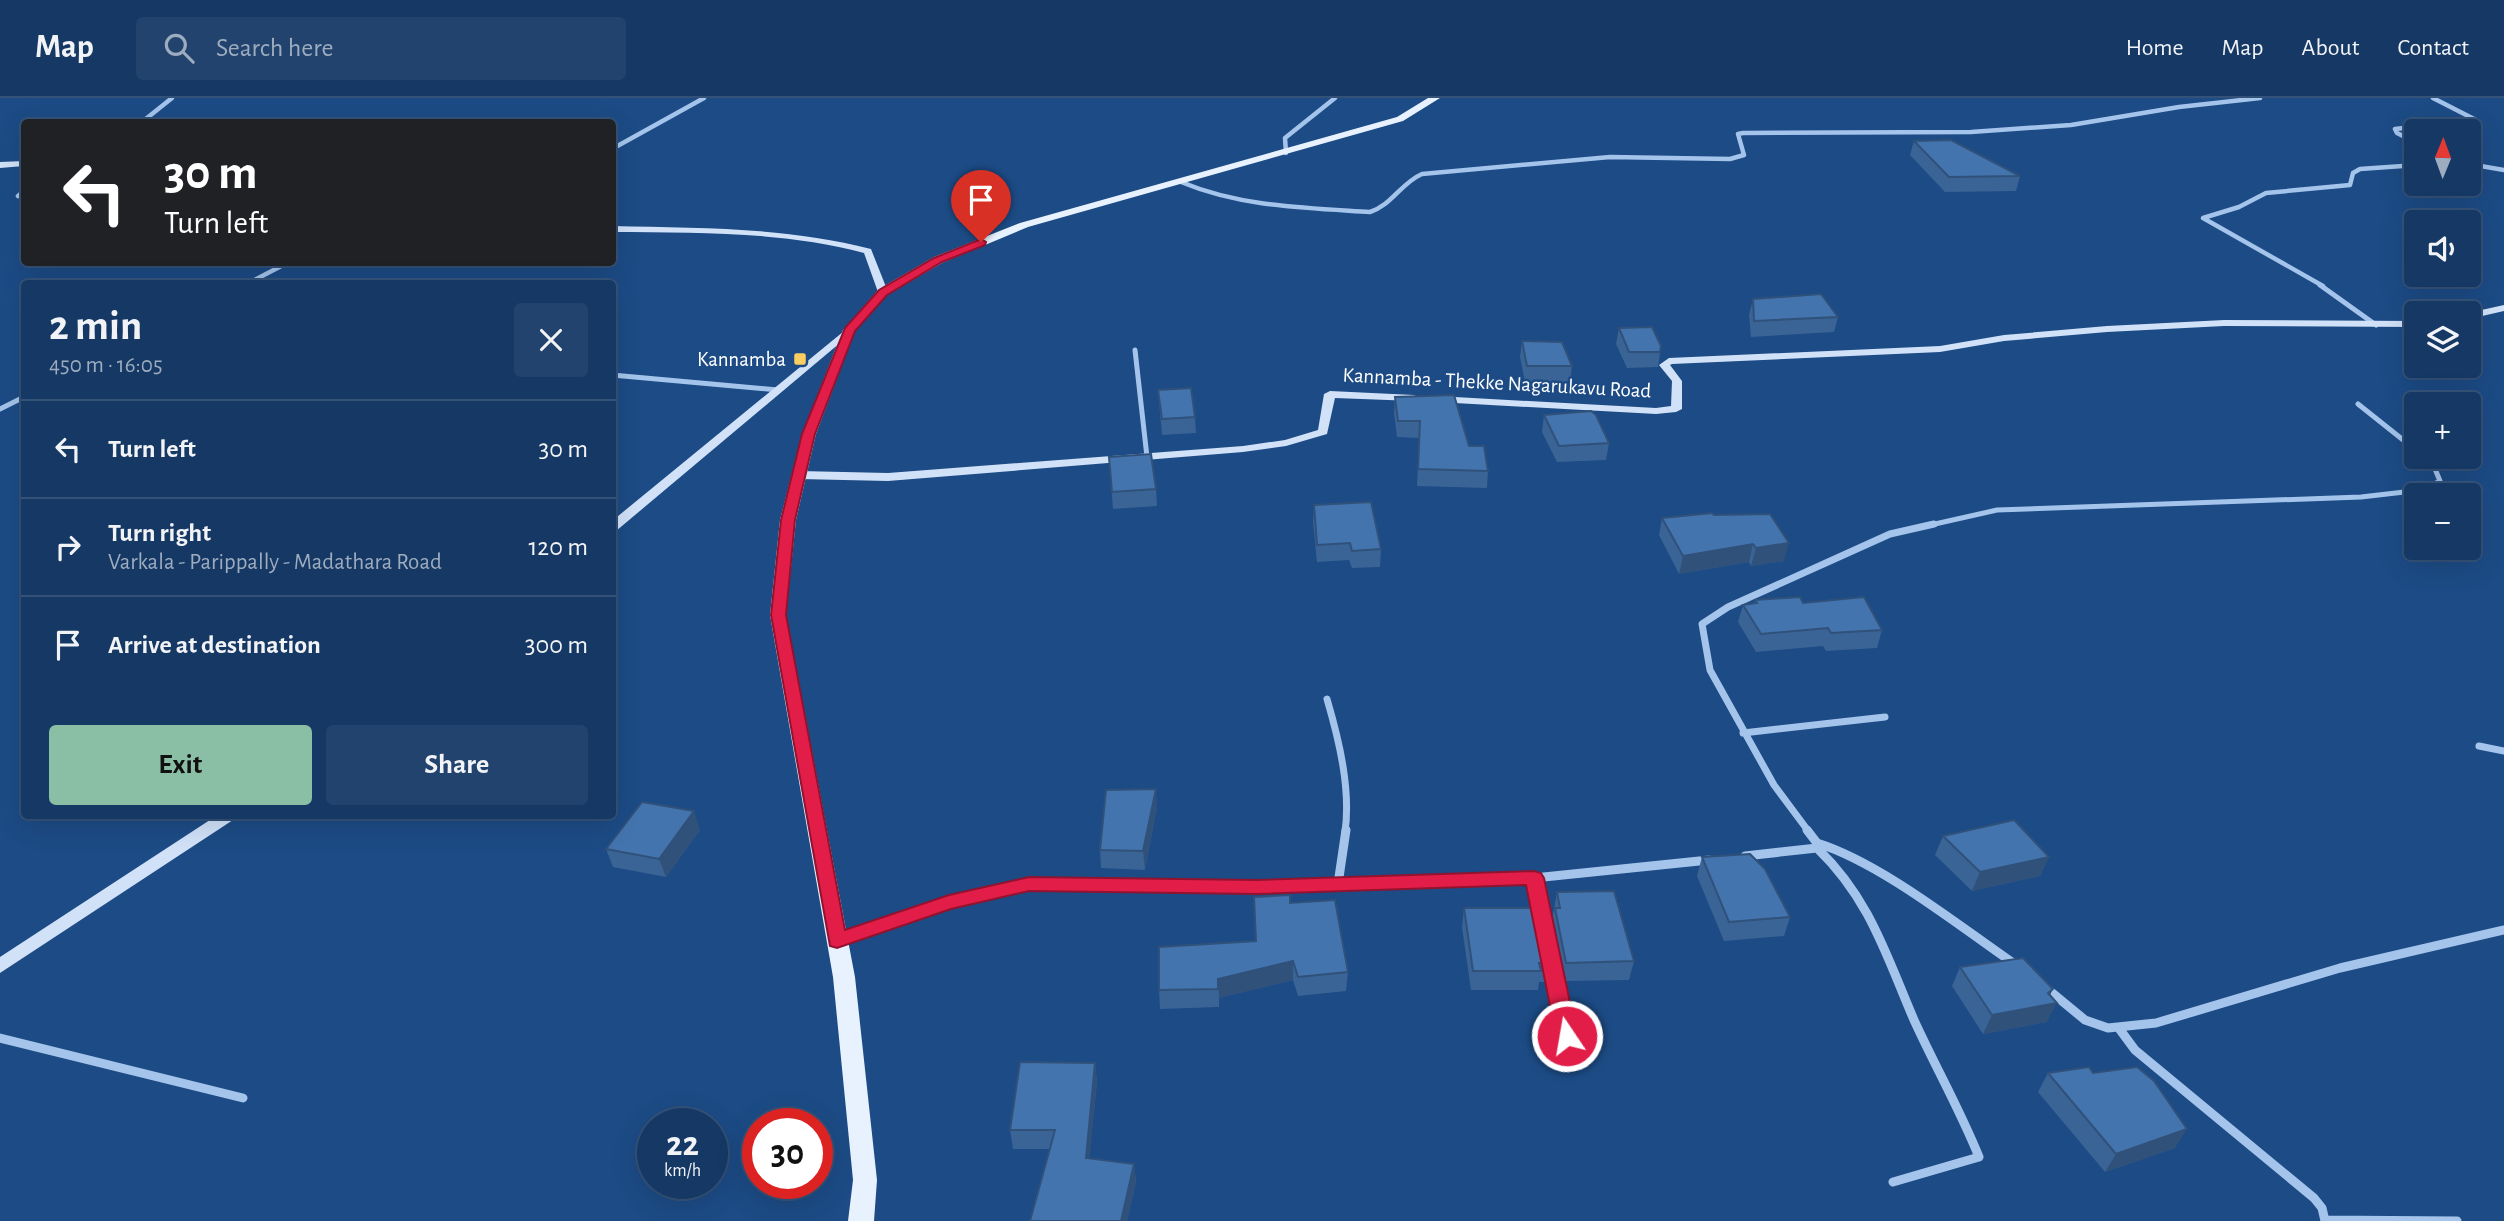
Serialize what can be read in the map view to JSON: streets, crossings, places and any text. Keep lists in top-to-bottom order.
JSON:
{
  "streets": {
    "main road": ["Kannamba - Thekke Nagarukavu Road"]
  },
  "places": {
    "transit": ["Kannamba"]
  },
  "north": "top",
  "page": {
    "header": "Map",
    "search": "Search here",
    "nav": [
      "Home",
      "Map",
      "About",
      "Contact"
    ],
    "map_buttons": ["+", "−"],
    "turn": ["30 m", "Turn left"],
    "heading": ["2 min", "450 m · 16:05"],
    "list": [
      {
        "name": "Turn left",
        "value": "30 m"
      },
      {
        "name": "Turn right",
        "note": "Varkala - Parippally - Madathara Road",
        "value": "120 m"
      },
      {
        "name": "Arrive at destination",
        "value": "300 m"
      }
    ],
    "buttons": ["Exit", "Share"],
    "speed": "22 km/h",
    "limit": "30"
  }
}
